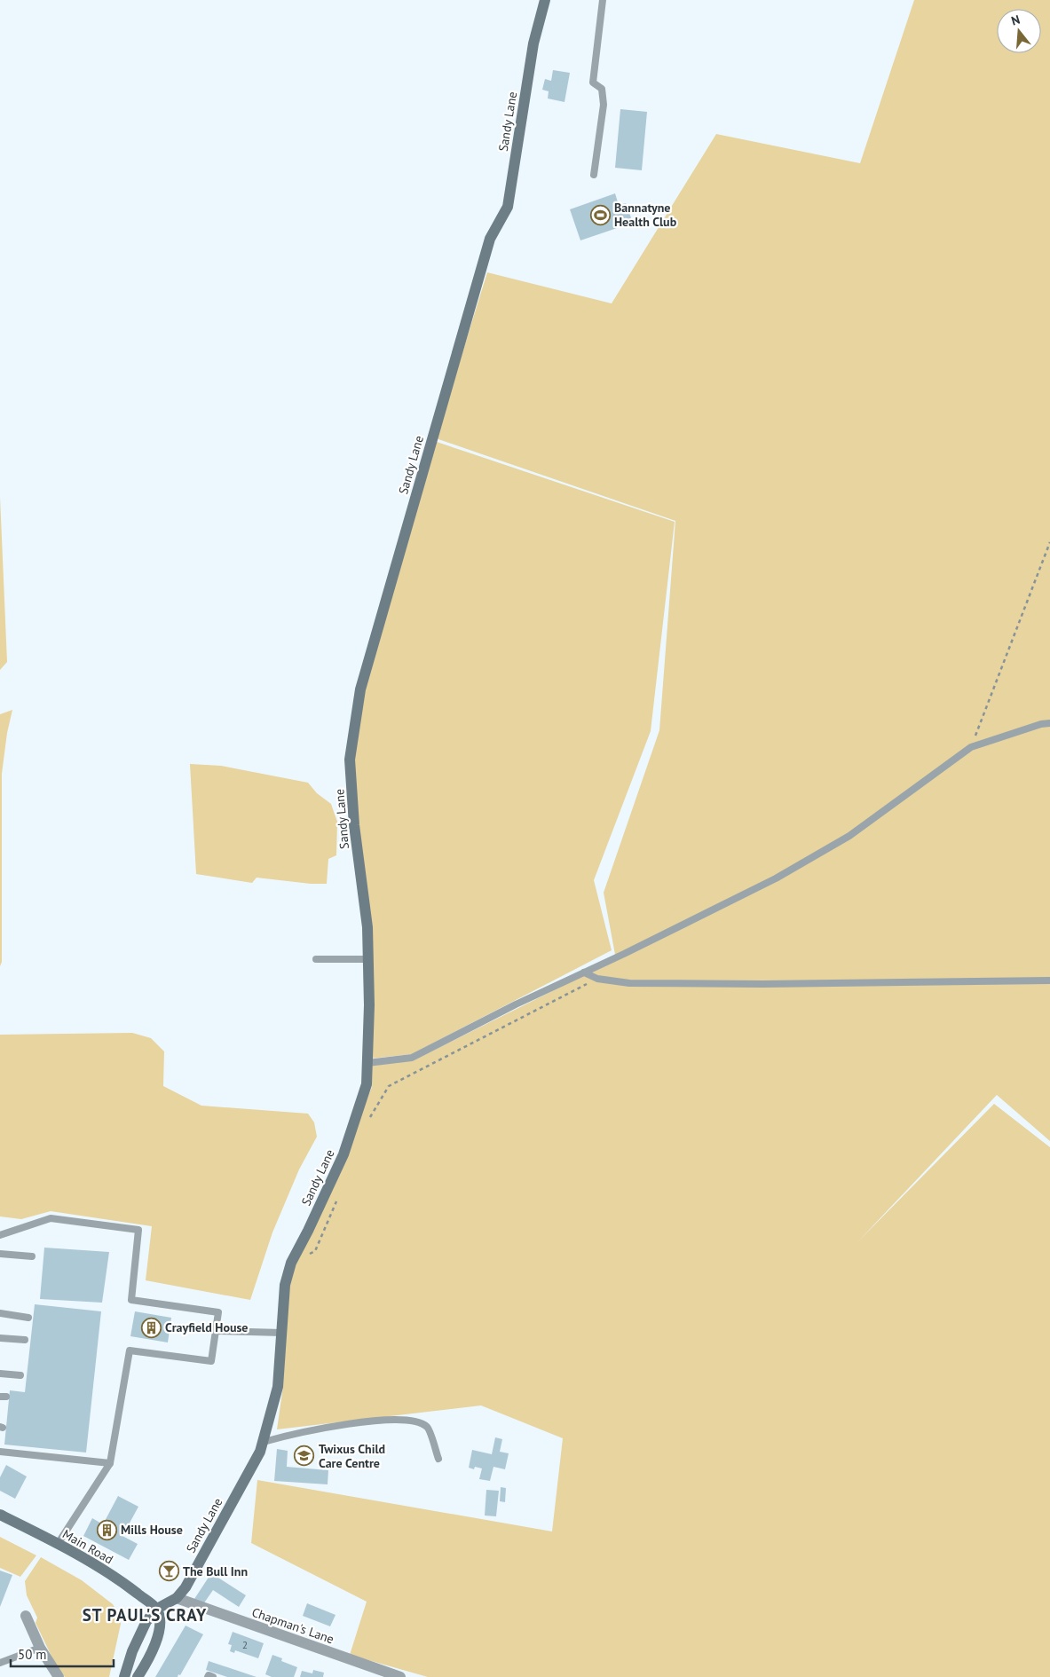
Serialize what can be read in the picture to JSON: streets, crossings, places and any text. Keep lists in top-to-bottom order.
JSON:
{
  "streets": {
    "street": ["Sandy Lane", "Main Road", "Chapman's Lane"]
  },
  "crossings": [
    ["Sandy Lane", "Main Road"],
    ["Sandy Lane", "Chapman's Lane"]
  ],
  "districts": ["ST PAUL'S CRAY"],
  "places": {
    "sports": ["Bannatyne Health Club"],
    "building": ["Crayfield House", "Mills House"],
    "school or university": ["Twixus Child Care Centre"],
    "bar": ["The Bull Inn"]
  },
  "house_numbers": ["2"],
  "scale_bar": "50 m",
  "north": "top"
}
